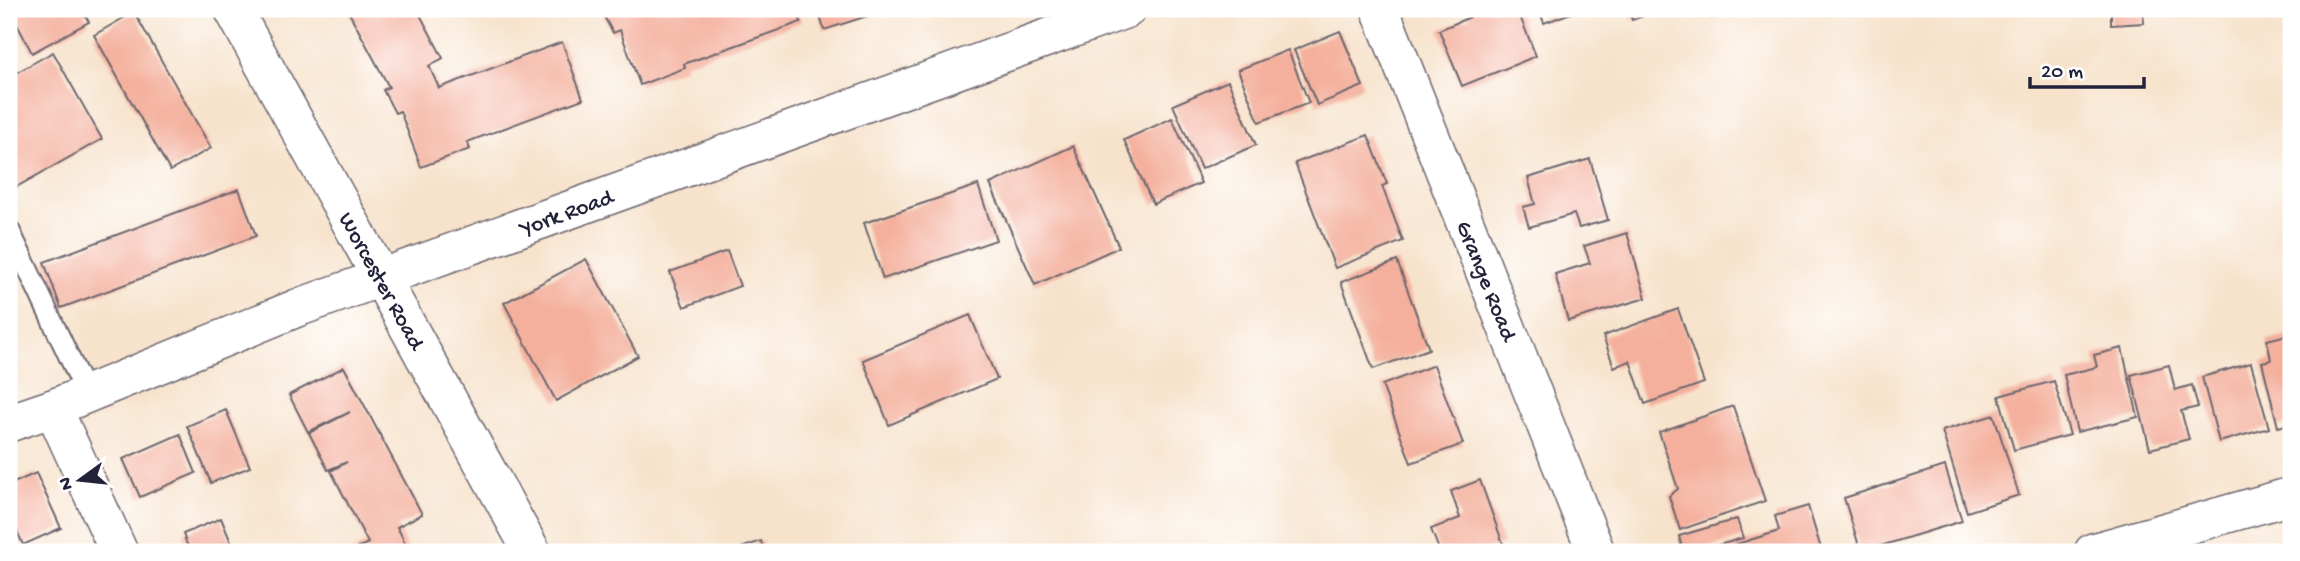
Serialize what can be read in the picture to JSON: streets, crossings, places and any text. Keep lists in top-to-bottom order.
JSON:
{
  "streets": {
    "street": ["York Road", "Worcester Road", "Grange Road"]
  },
  "crossings": [
    ["York Road", "Worcester Road"]
  ],
  "scale_bar": "20 m",
  "north": "left"
}
